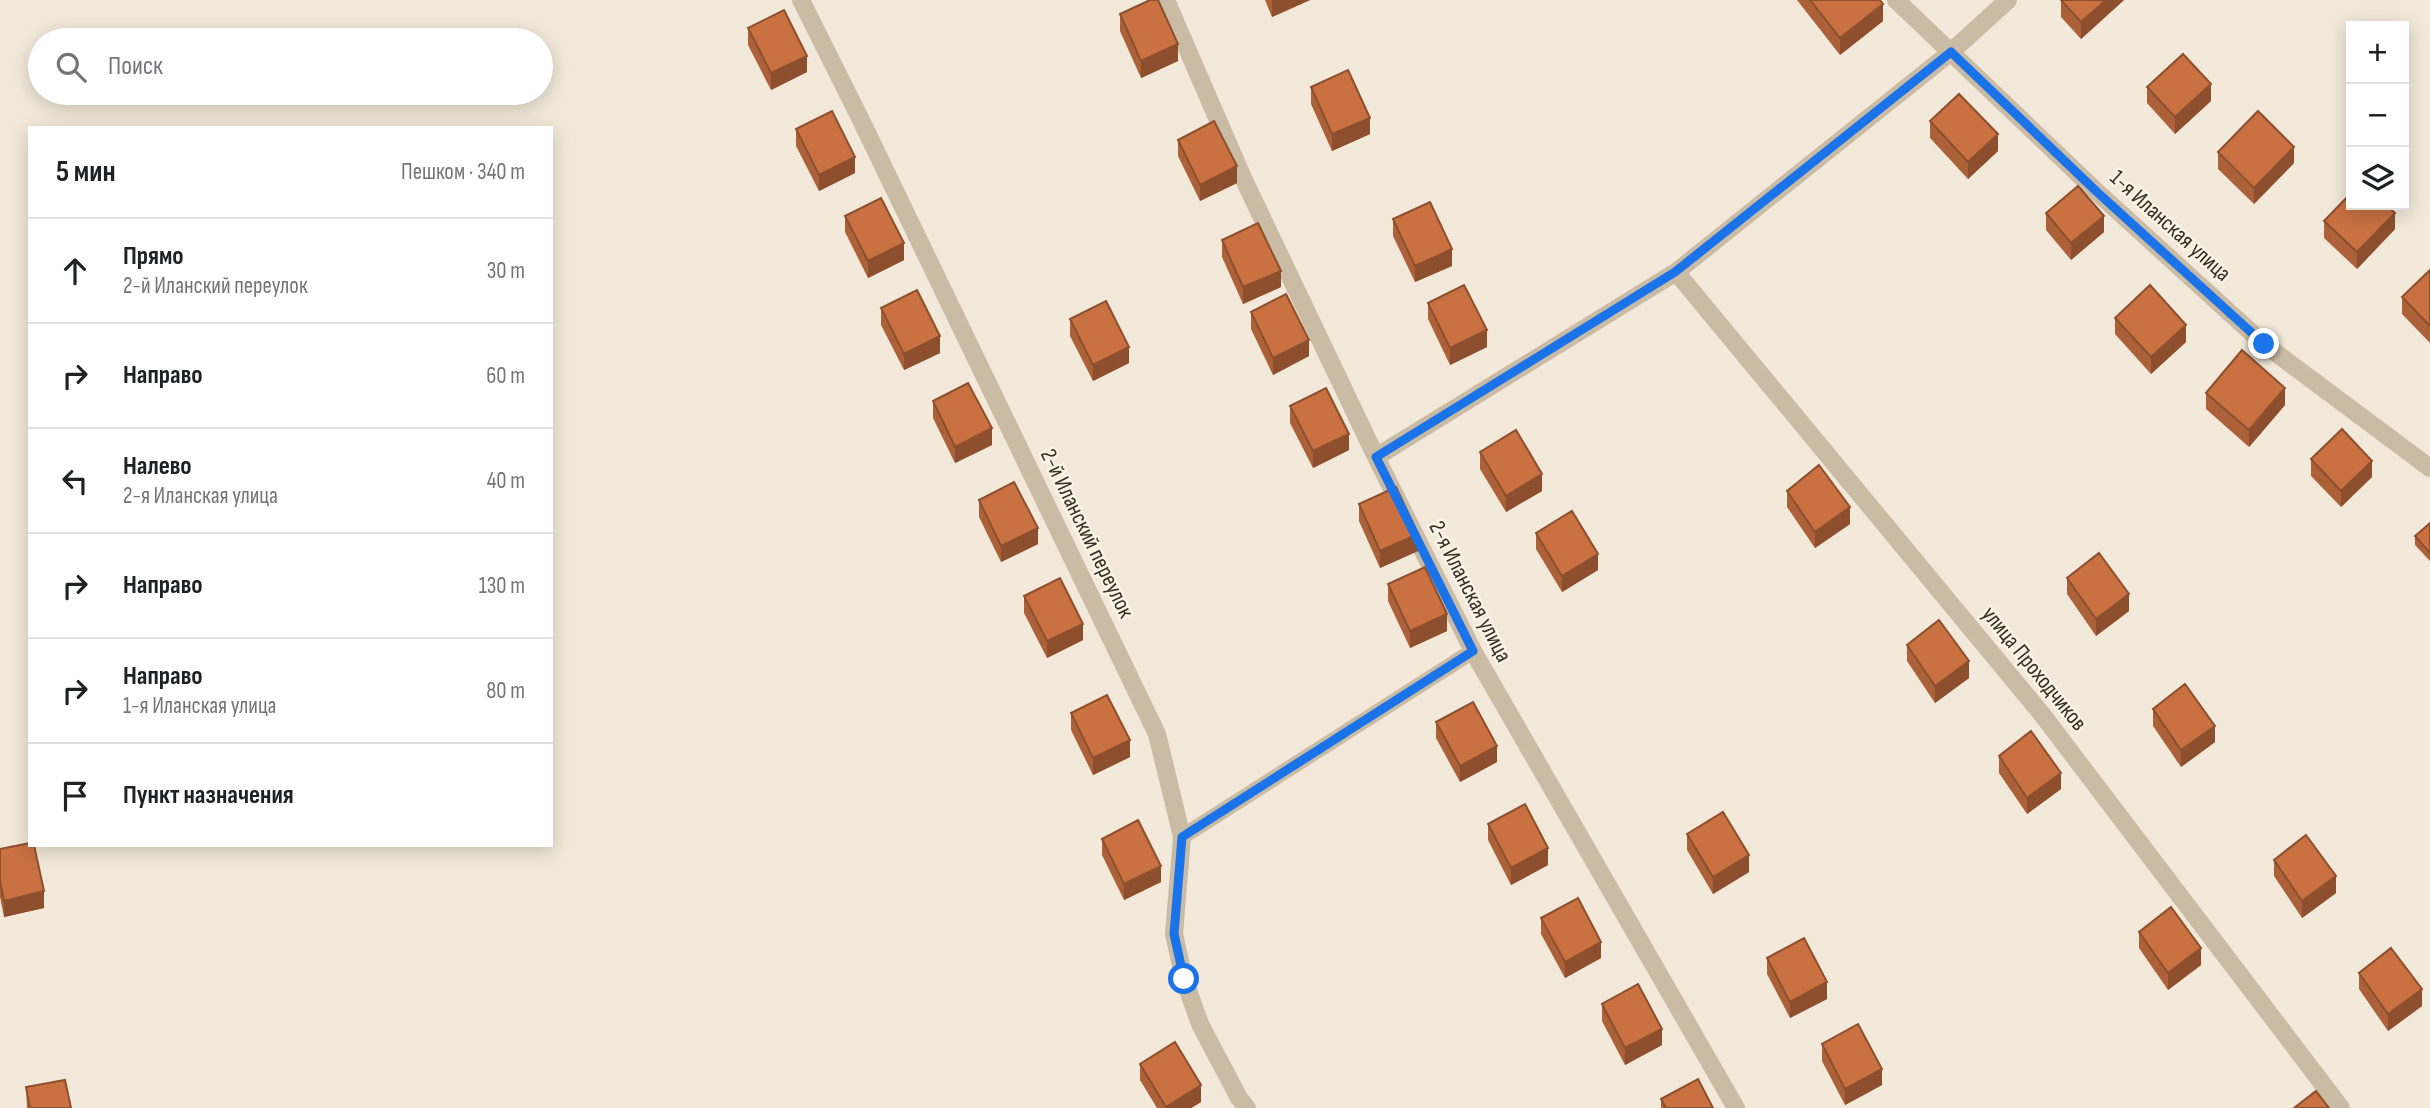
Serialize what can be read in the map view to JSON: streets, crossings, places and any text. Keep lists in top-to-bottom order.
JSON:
{
  "streets": {
    "street": [
      "1-я Иланская улица",
      "2-й Иланский переулок",
      "2-я Иланская улица",
      "улица Проходчиков"
    ]
  },
  "page": {
    "map_buttons": ["+", "−"],
    "search": "Поиск",
    "heading": ["5 мин", "Пешком · 340 m"],
    "list": [
      ["Прямо", "2-й Иланский переулок", "30 m"],
      ["Направо", "60 m"],
      ["Налево", "2-я Иланская улица", "40 m"],
      ["Направо", "130 m"],
      ["Направо", "1-я Иланская улица", "80 m"],
      "Пункт назначения"
    ]
  }
}
